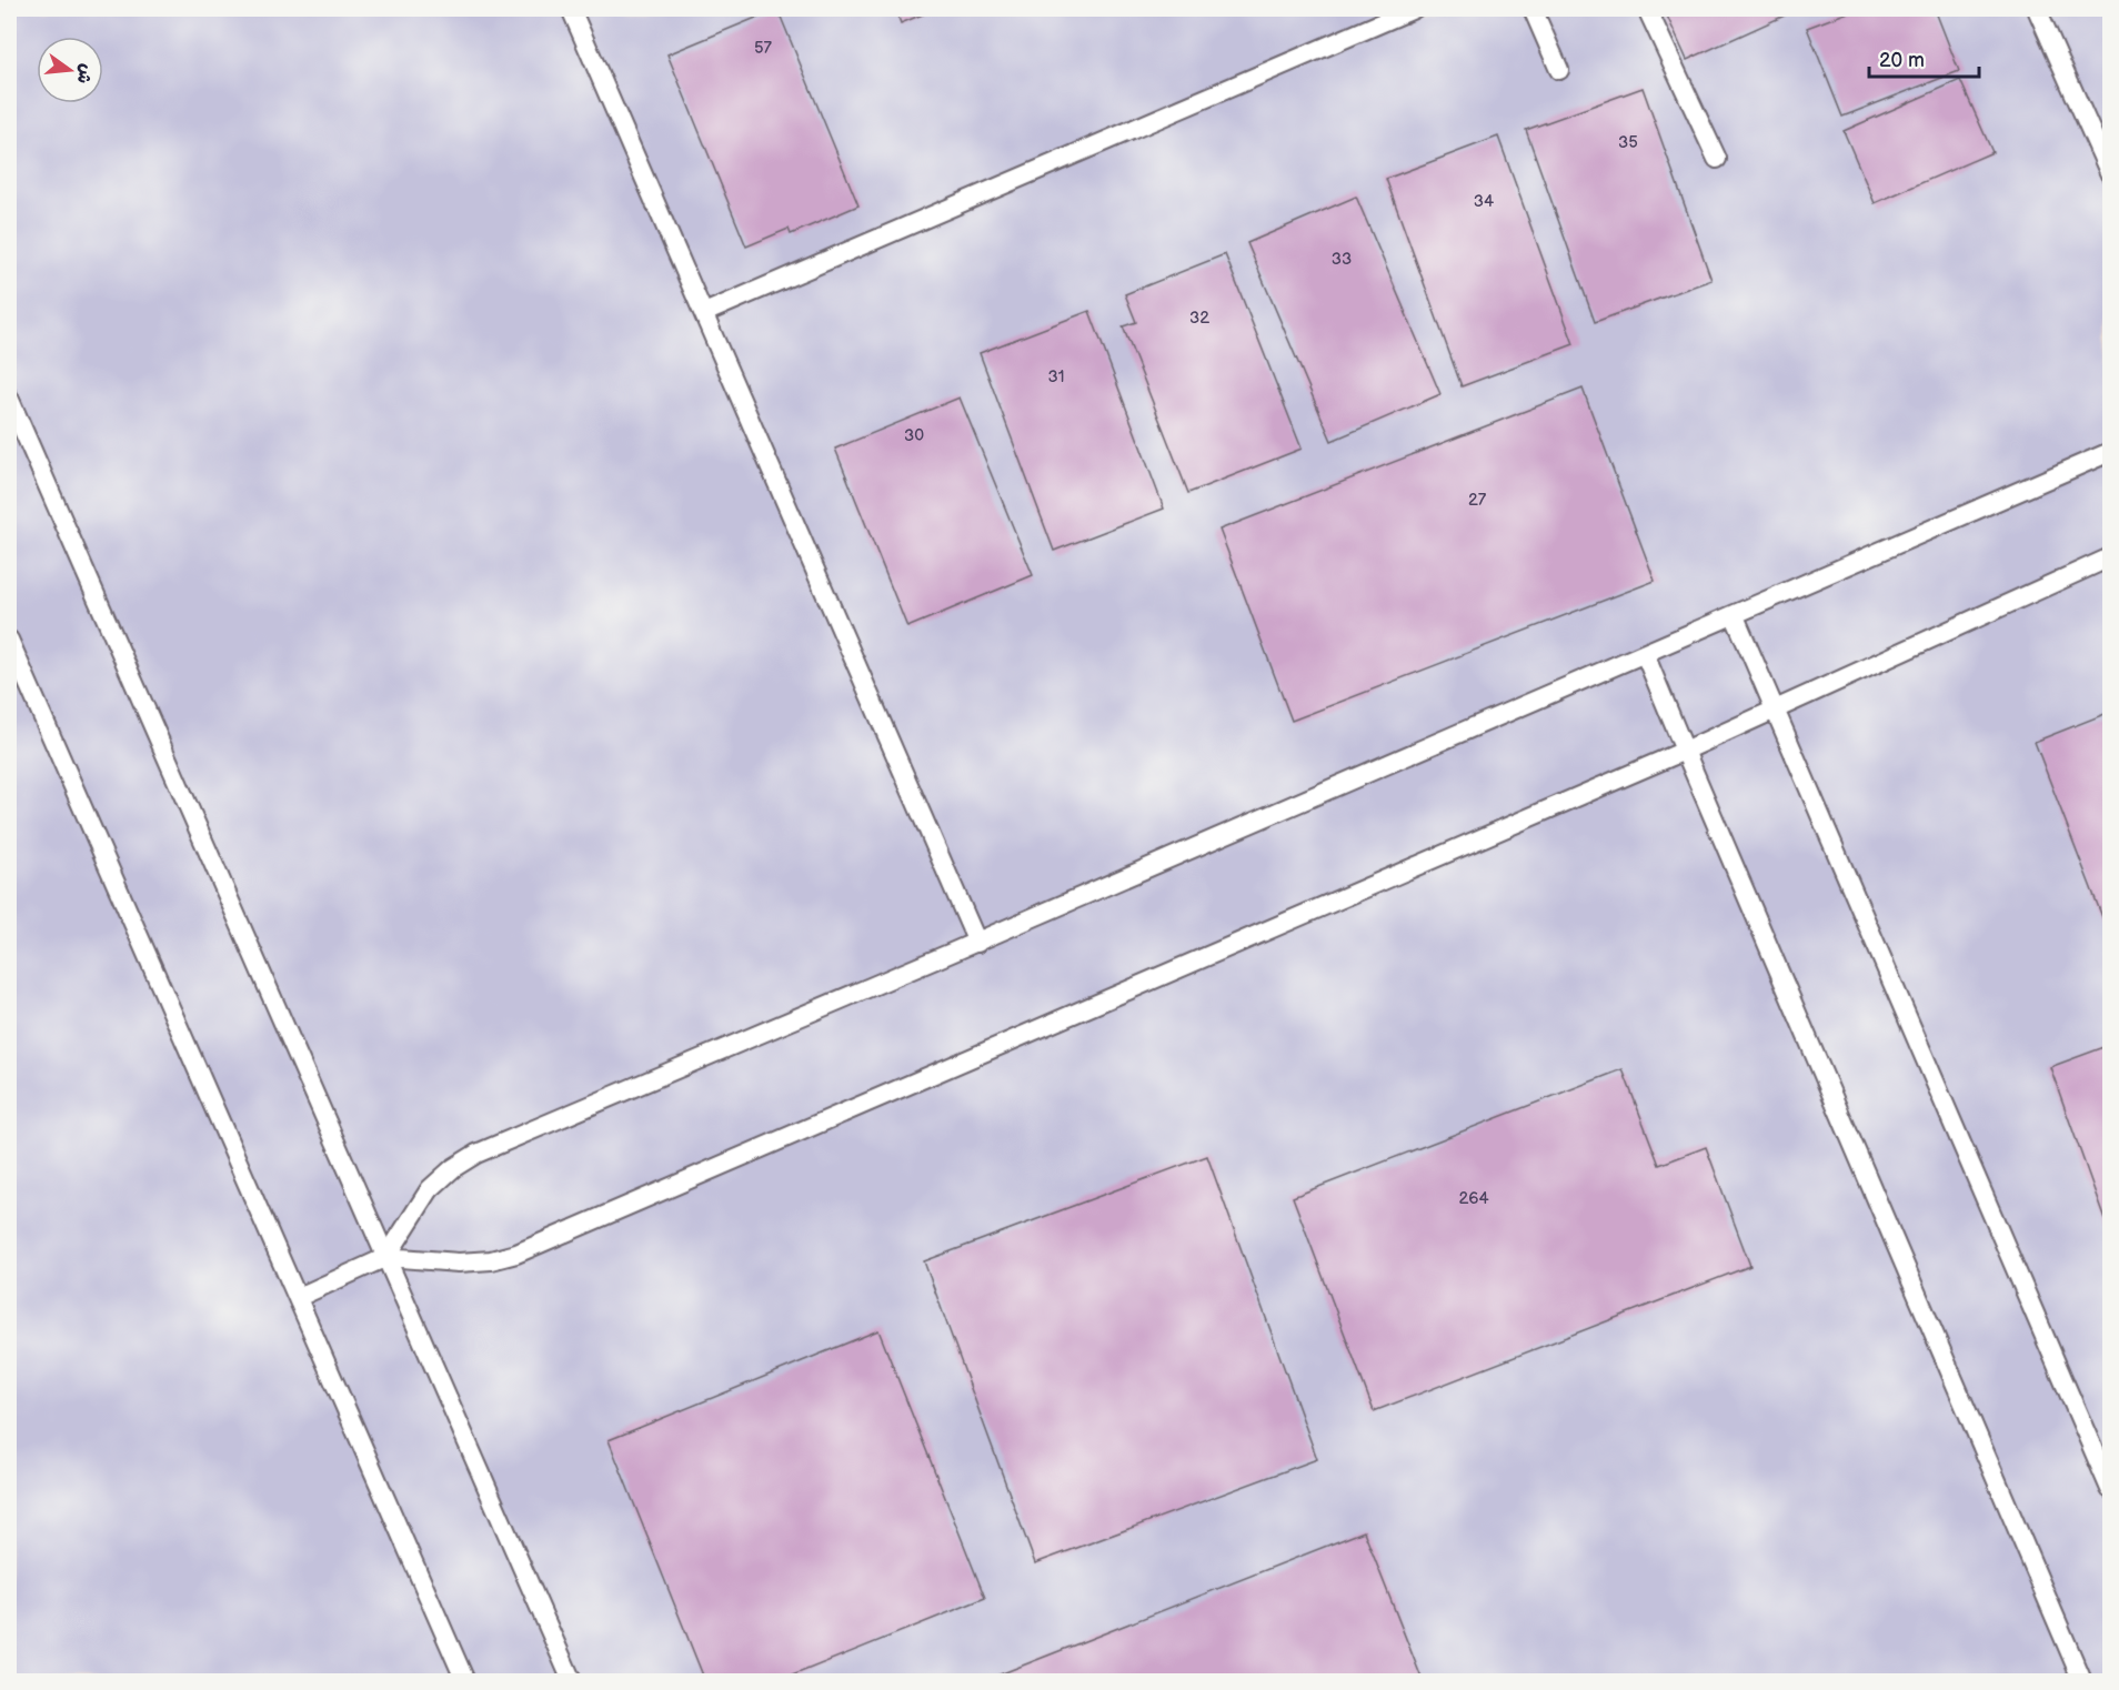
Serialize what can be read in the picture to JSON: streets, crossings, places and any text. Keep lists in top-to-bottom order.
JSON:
{
  "house_numbers": [
    "57",
    "35",
    "34",
    "33",
    "32",
    "31",
    "30",
    "27",
    "264"
  ],
  "scale_bar": "20 m",
  "north": "right"
}
